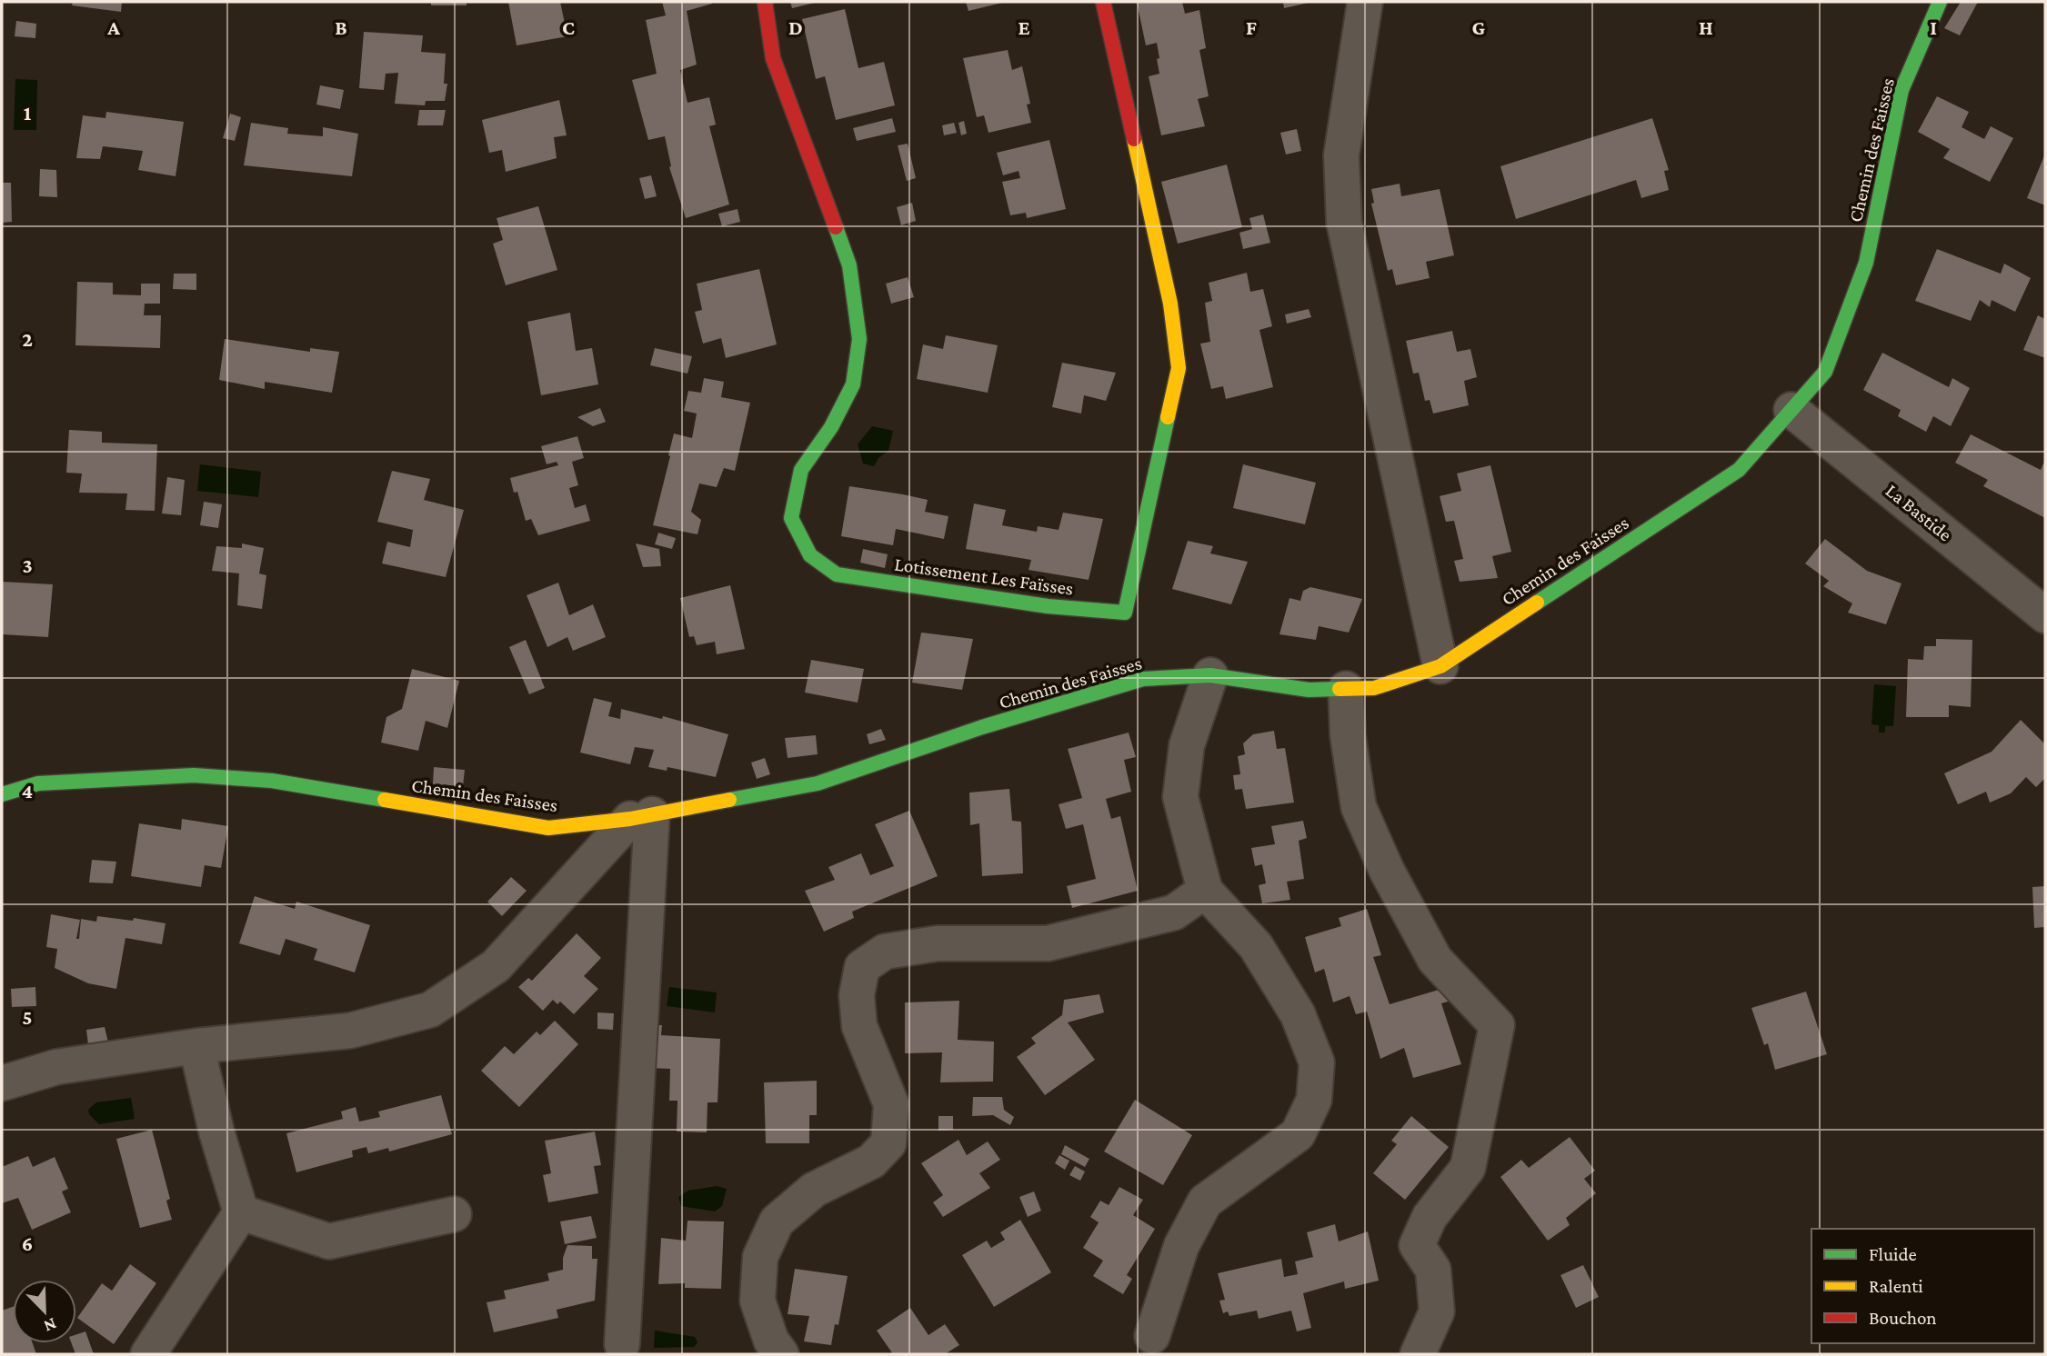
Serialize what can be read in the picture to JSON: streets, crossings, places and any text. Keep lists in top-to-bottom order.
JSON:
{
  "streets": {
    "street": ["Chemin des Faisses", "La Bastide", "Lotissement Les Faïsses"]
  },
  "crossings": [
    ["Chemin des Faisses", "La Bastide"]
  ],
  "legend": ["Fluide", "Ralenti", "Bouchon"],
  "north": "bottom right",
  "grid": {
    "columns": [
      "A",
      "B",
      "C",
      "D",
      "E",
      "F",
      "G",
      "H",
      "I"
    ],
    "rows": [
      "1",
      "2",
      "3",
      "4",
      "5",
      "6"
    ]
  }
}
